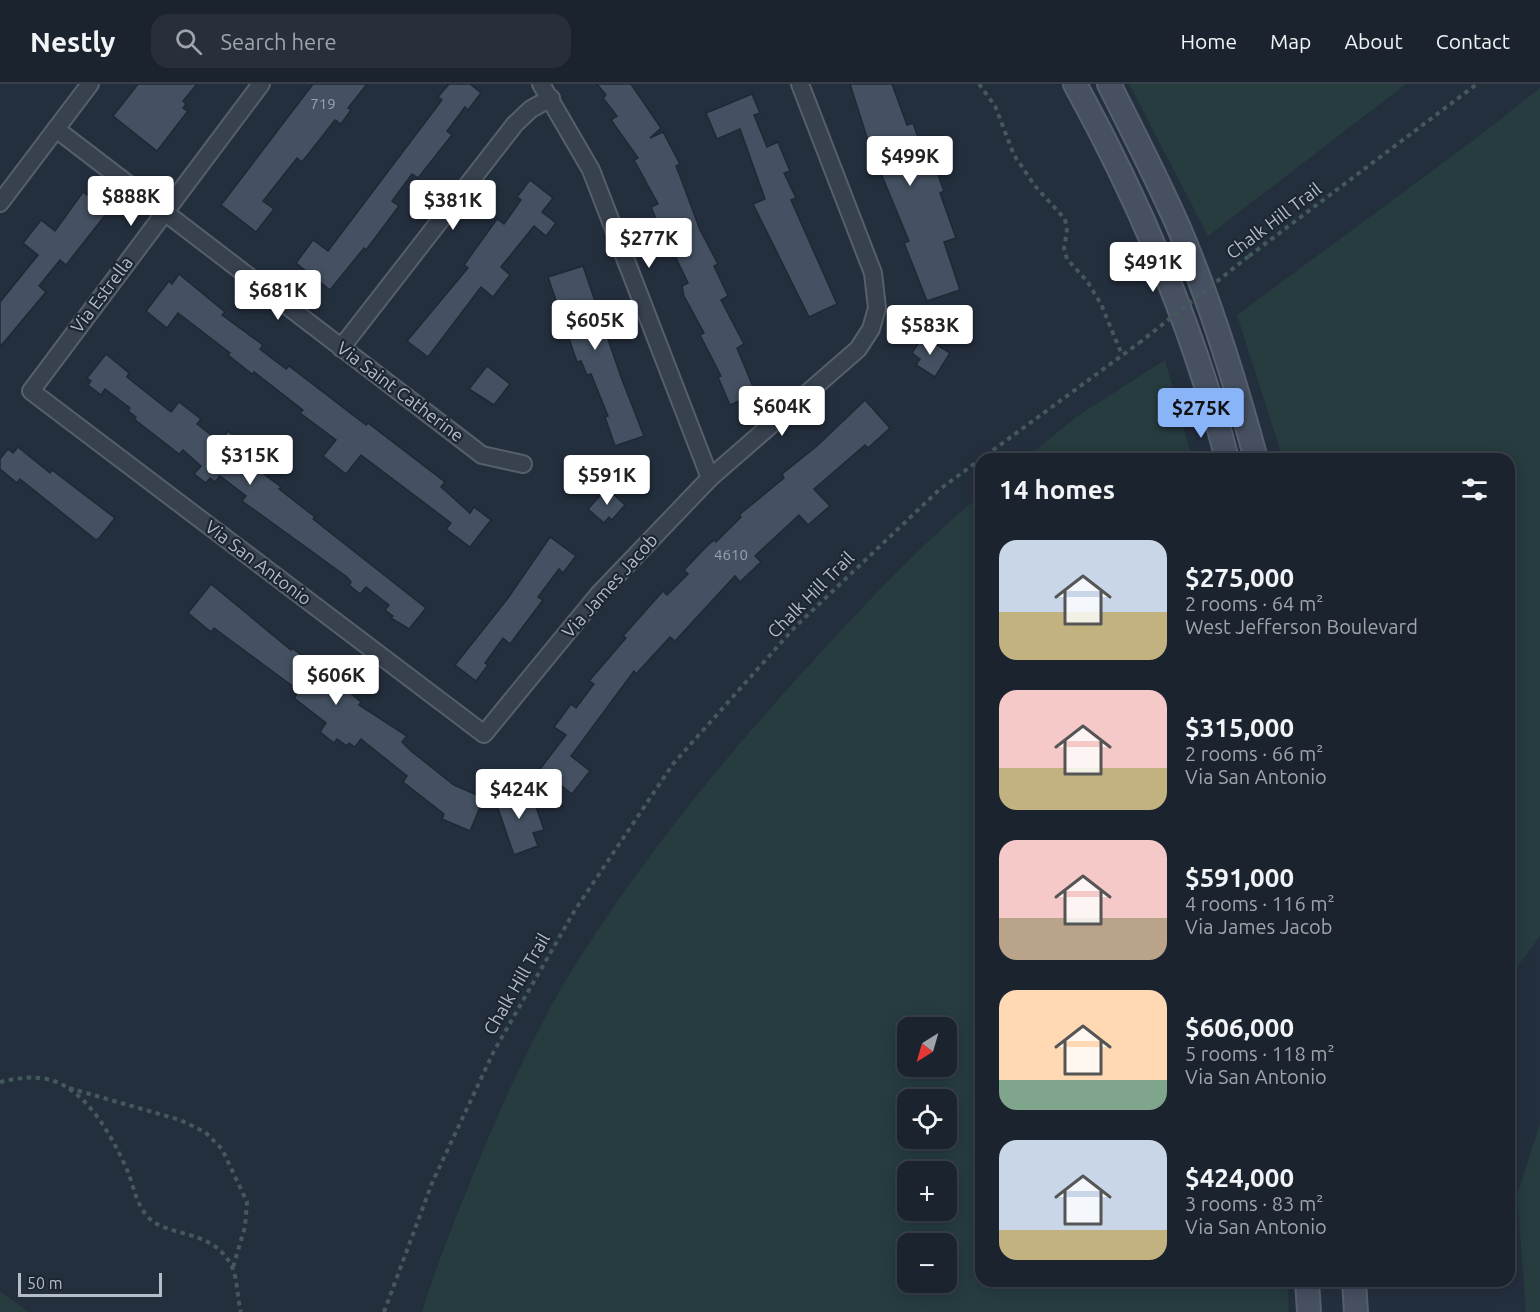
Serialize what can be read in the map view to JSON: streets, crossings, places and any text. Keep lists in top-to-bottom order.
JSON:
{
  "streets": {
    "street": [
      "Via Estrella",
      "Via Saint Catherine",
      "Via San Antonio",
      "Via James Jacob"
    ],
    "path": ["Chalk Hill Trail"]
  },
  "crossings": [
    ["Via Estrella", "Via Saint Catherine"],
    ["Via Estrella", "Via San Antonio"],
    ["Via San Antonio", "Via James Jacob"]
  ],
  "house_numbers": ["719", "4610"],
  "scale_bar": "50 m",
  "north": "bottom left",
  "page": {
    "header": "Nestly",
    "search": "Search here",
    "nav": [
      "Home",
      "Map",
      "About",
      "Contact"
    ],
    "price": [
      "$499K",
      "$888K",
      "$381K",
      "$277K",
      "$491K",
      "$681K",
      "$605K",
      "$583K",
      "$604K",
      "$275K",
      "$315K",
      "$591K",
      "$606K",
      "$424K"
    ],
    "heading": "14 homes",
    "list": [
      {
        "name": "$275,000",
        "note": "2 rooms · 64 m² · West Jefferson Boulevard"
      },
      {
        "name": "$315,000",
        "note": "2 rooms · 66 m² · Via San Antonio"
      },
      {
        "name": "$591,000",
        "note": "4 rooms · 116 m² · Via James Jacob"
      },
      {
        "name": "$606,000",
        "note": "5 rooms · 118 m² · Via San Antonio"
      },
      {
        "name": "$424,000",
        "note": "3 rooms · 83 m² · Via San Antonio"
      }
    ],
    "map_buttons": ["+", "−"],
    "scale": "50 m"
  }
}
